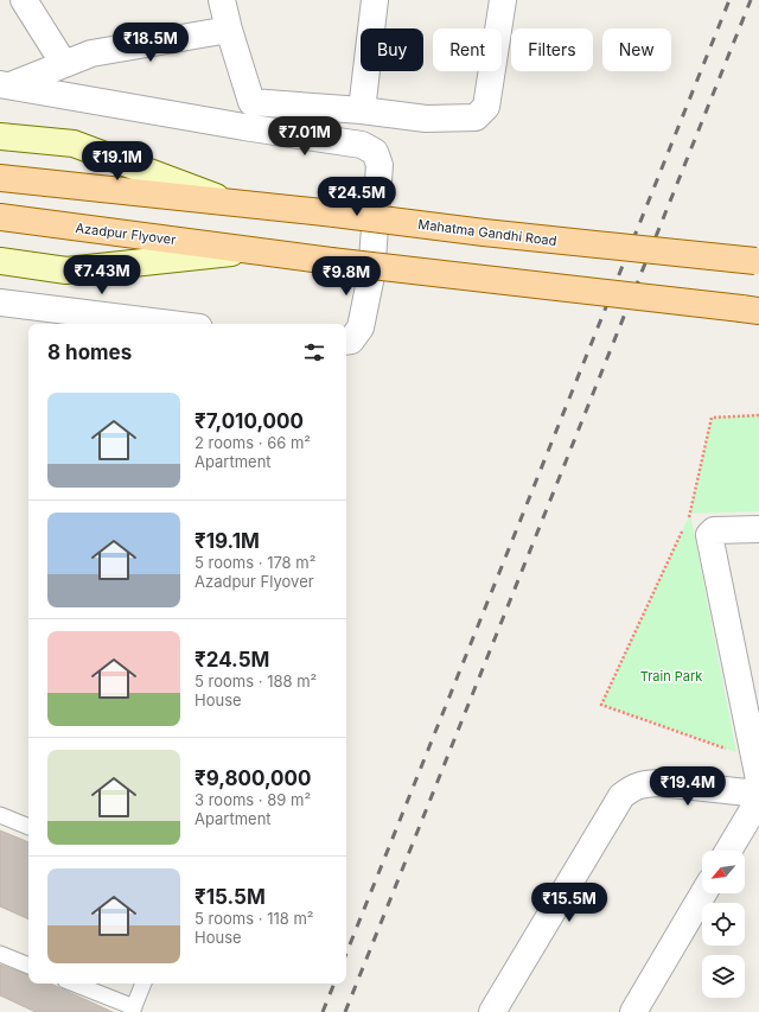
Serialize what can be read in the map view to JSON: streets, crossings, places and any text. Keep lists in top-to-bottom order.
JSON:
{
  "streets": {
    "main road": ["Mahatma Gandhi Road", "Azadpur Flyover"]
  },
  "parks": ["Train Park"],
  "north": "bottom left",
  "page": {
    "price": [
      "₹18.5M",
      "₹7.01M",
      "₹19.1M",
      "₹24.5M",
      "₹7.43M",
      "₹9.8M",
      "₹19.4M",
      "₹15.5M"
    ],
    "chip": [
      "Buy",
      "Rent",
      "Filters",
      "New"
    ],
    "heading": "8 homes",
    "list": [
      {
        "name": "₹7,010,000",
        "note": "2 rooms · 66 m² · Apartment"
      },
      {
        "name": "₹19.1M",
        "note": "5 rooms · 178 m² · Azadpur Flyover"
      },
      {
        "name": "₹24.5M",
        "note": "5 rooms · 188 m² · House"
      },
      {
        "name": "₹9,800,000",
        "note": "3 rooms · 89 m² · Apartment"
      },
      {
        "name": "₹15.5M",
        "note": "5 rooms · 118 m² · House"
      }
    ]
  }
}
